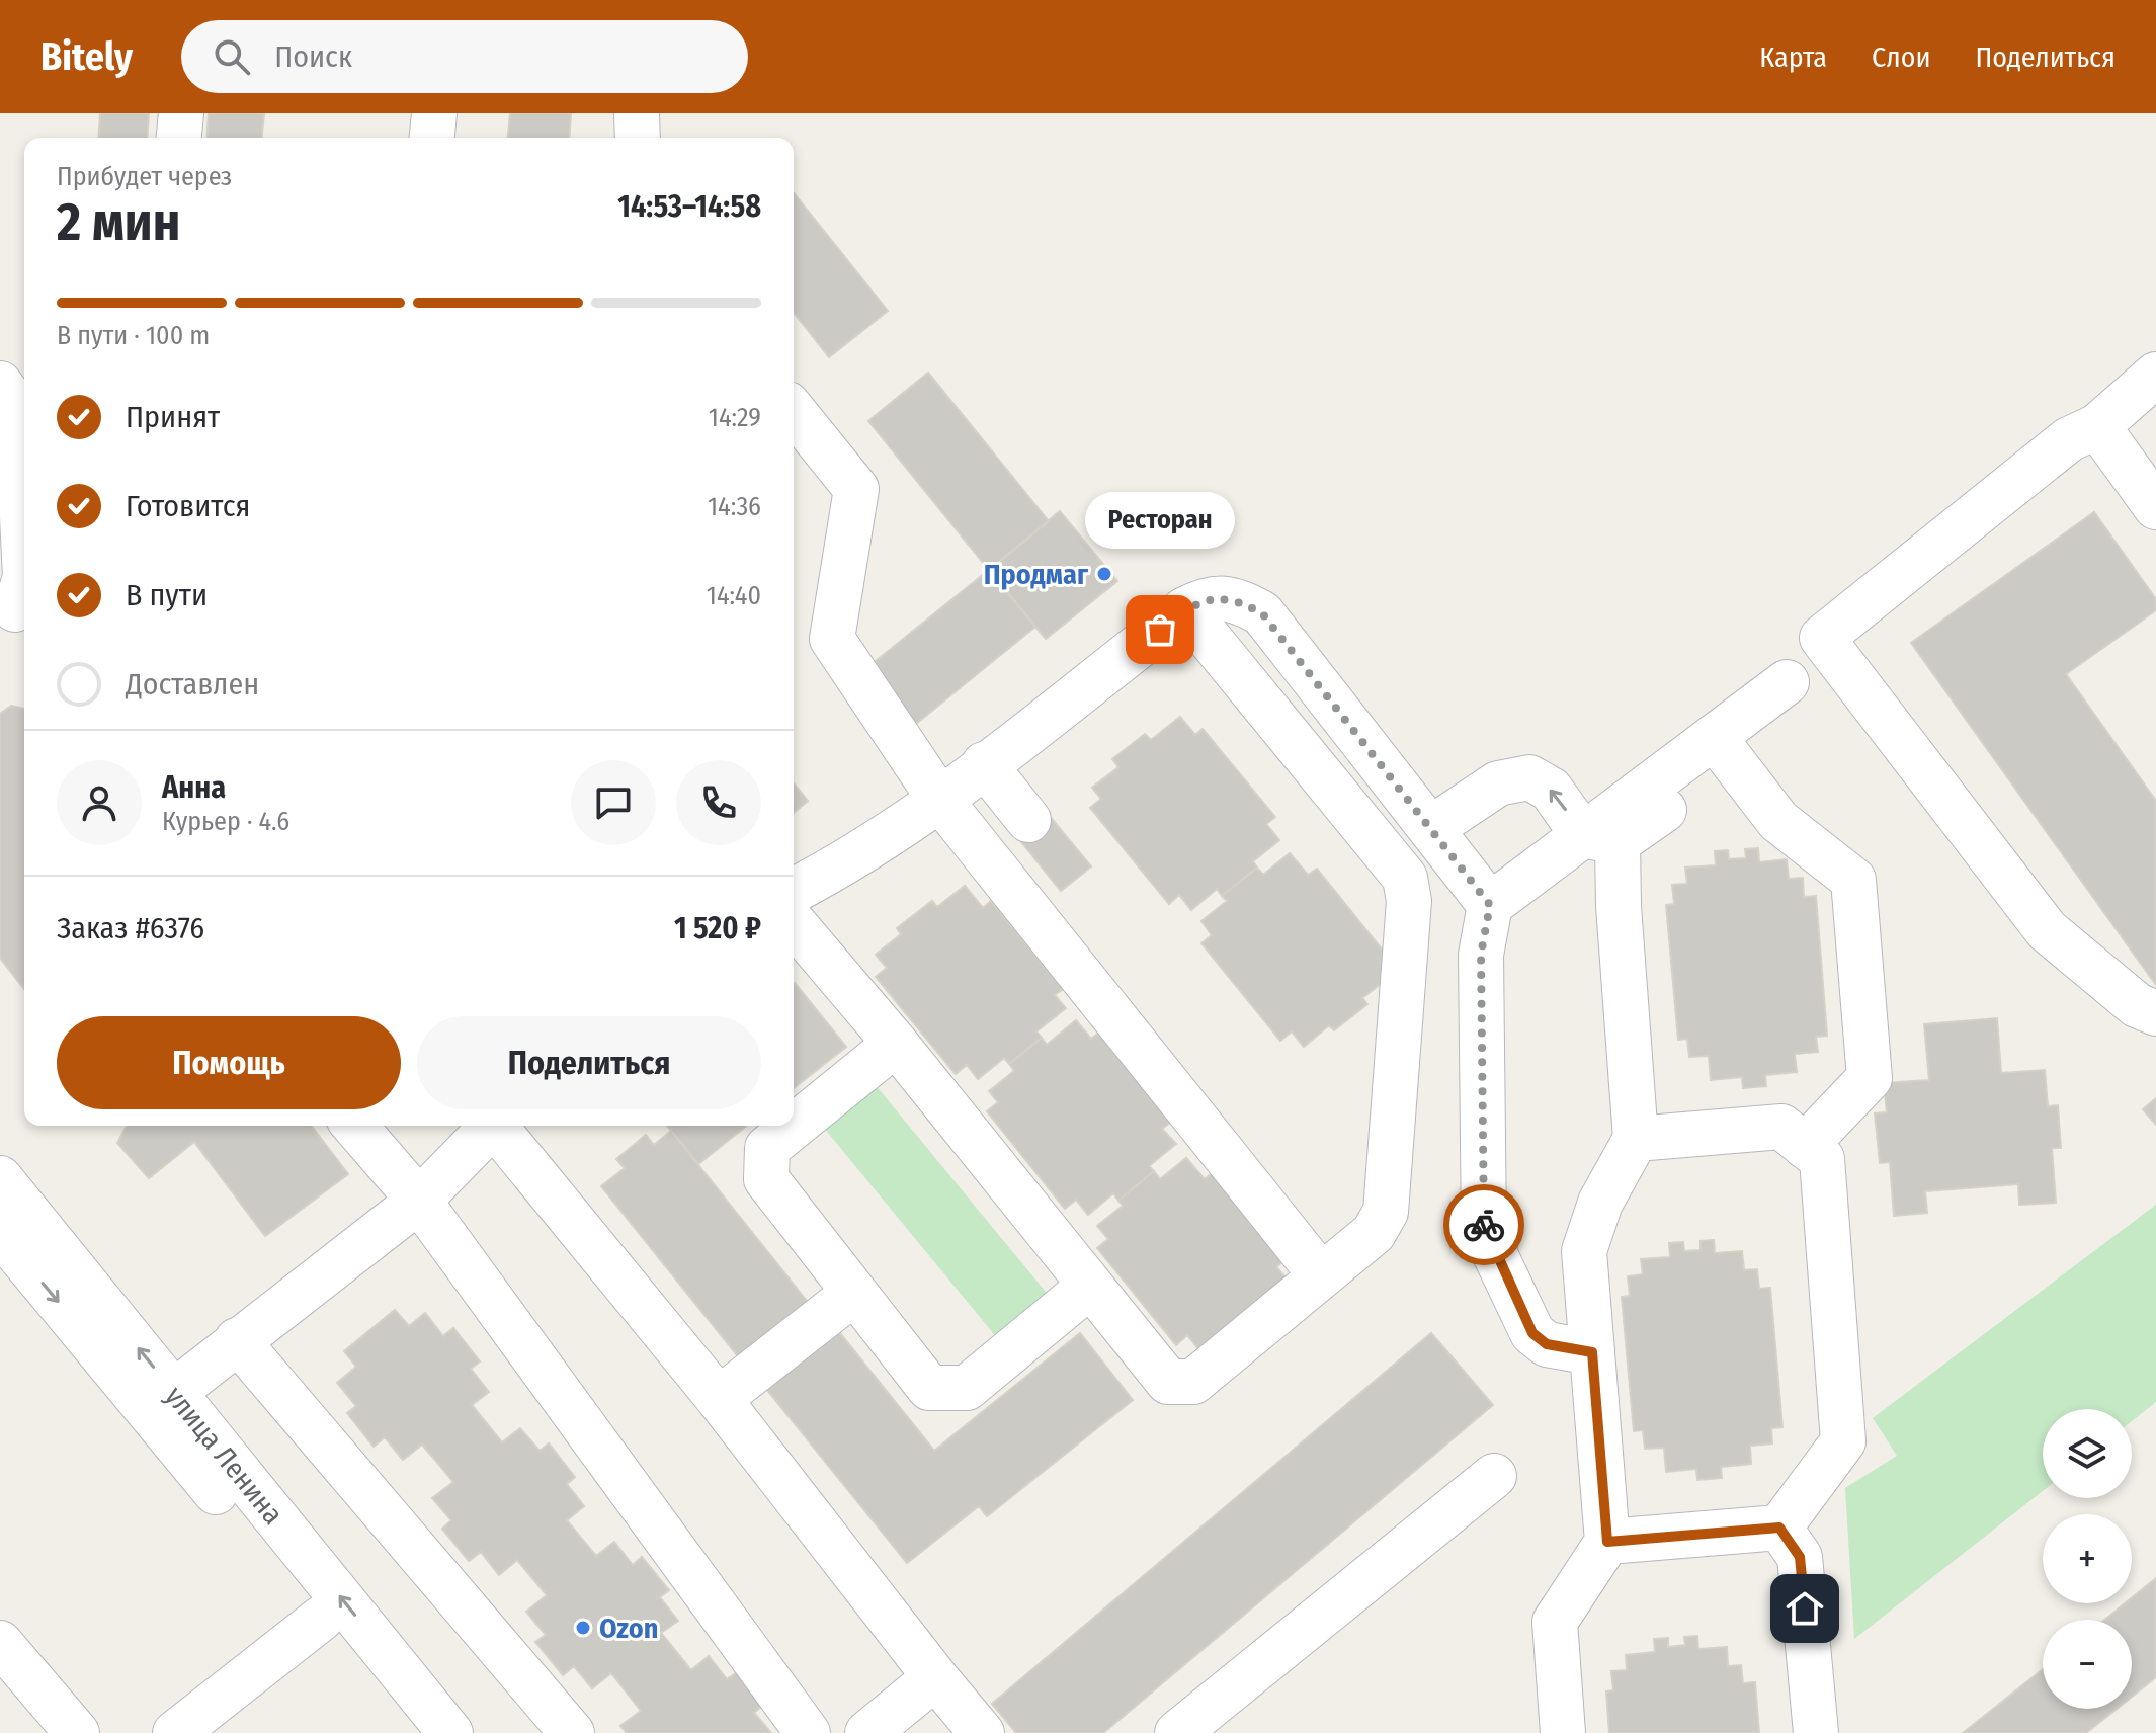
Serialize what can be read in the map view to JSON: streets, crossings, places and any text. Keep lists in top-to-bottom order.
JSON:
{
  "streets": {
    "street": ["улица Ленина"]
  },
  "places": ["Продмаг", "Ресторан", "Ozon"],
  "page": {
    "header": "Bitely",
    "search": "Поиск",
    "nav": ["Карта", "Слои", "Поделиться"],
    "heading": ["2 мин", "Прибудет через", "14:53–14:58"],
    "panel": [
      "Анна",
      "Курьер · 4.6",
      "Заказ #6376",
      "1 520 ₽"
    ],
    "bar": "В пути · 100 m",
    "list": [
      ["Принят", "14:29"],
      ["Готовится", "14:36"],
      ["В пути", "14:40"],
      "Доставлен"
    ],
    "bubble": "Ресторан",
    "buttons": ["Помощь", "Поделиться"],
    "map_buttons": ["+", "−"]
  }
}
